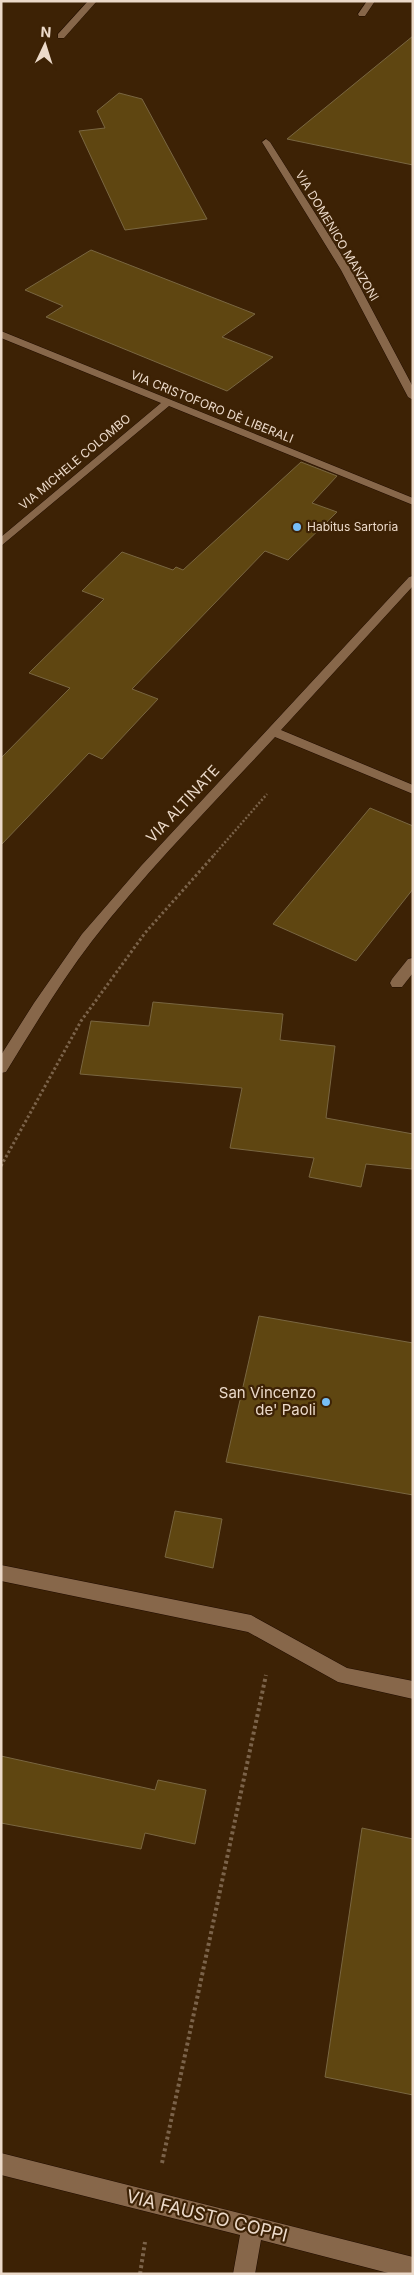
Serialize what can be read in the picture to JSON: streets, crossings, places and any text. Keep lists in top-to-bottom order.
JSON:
{
  "streets": {
    "street": [
      "VIA DOMENICO MANZONI",
      "VIA CRISTOFORO DÈ LIBERALI",
      "VIA MICHELE COLOMBO",
      "VIA ALTINATE",
      "VIA FAUSTO COPPI"
    ]
  },
  "crossings": [
    ["VIA CRISTOFORO DÈ LIBERALI", "VIA MICHELE COLOMBO"]
  ],
  "places": ["Habitus Sartoria", "San Vincenzo de' Paoli"],
  "north": "top"
}
